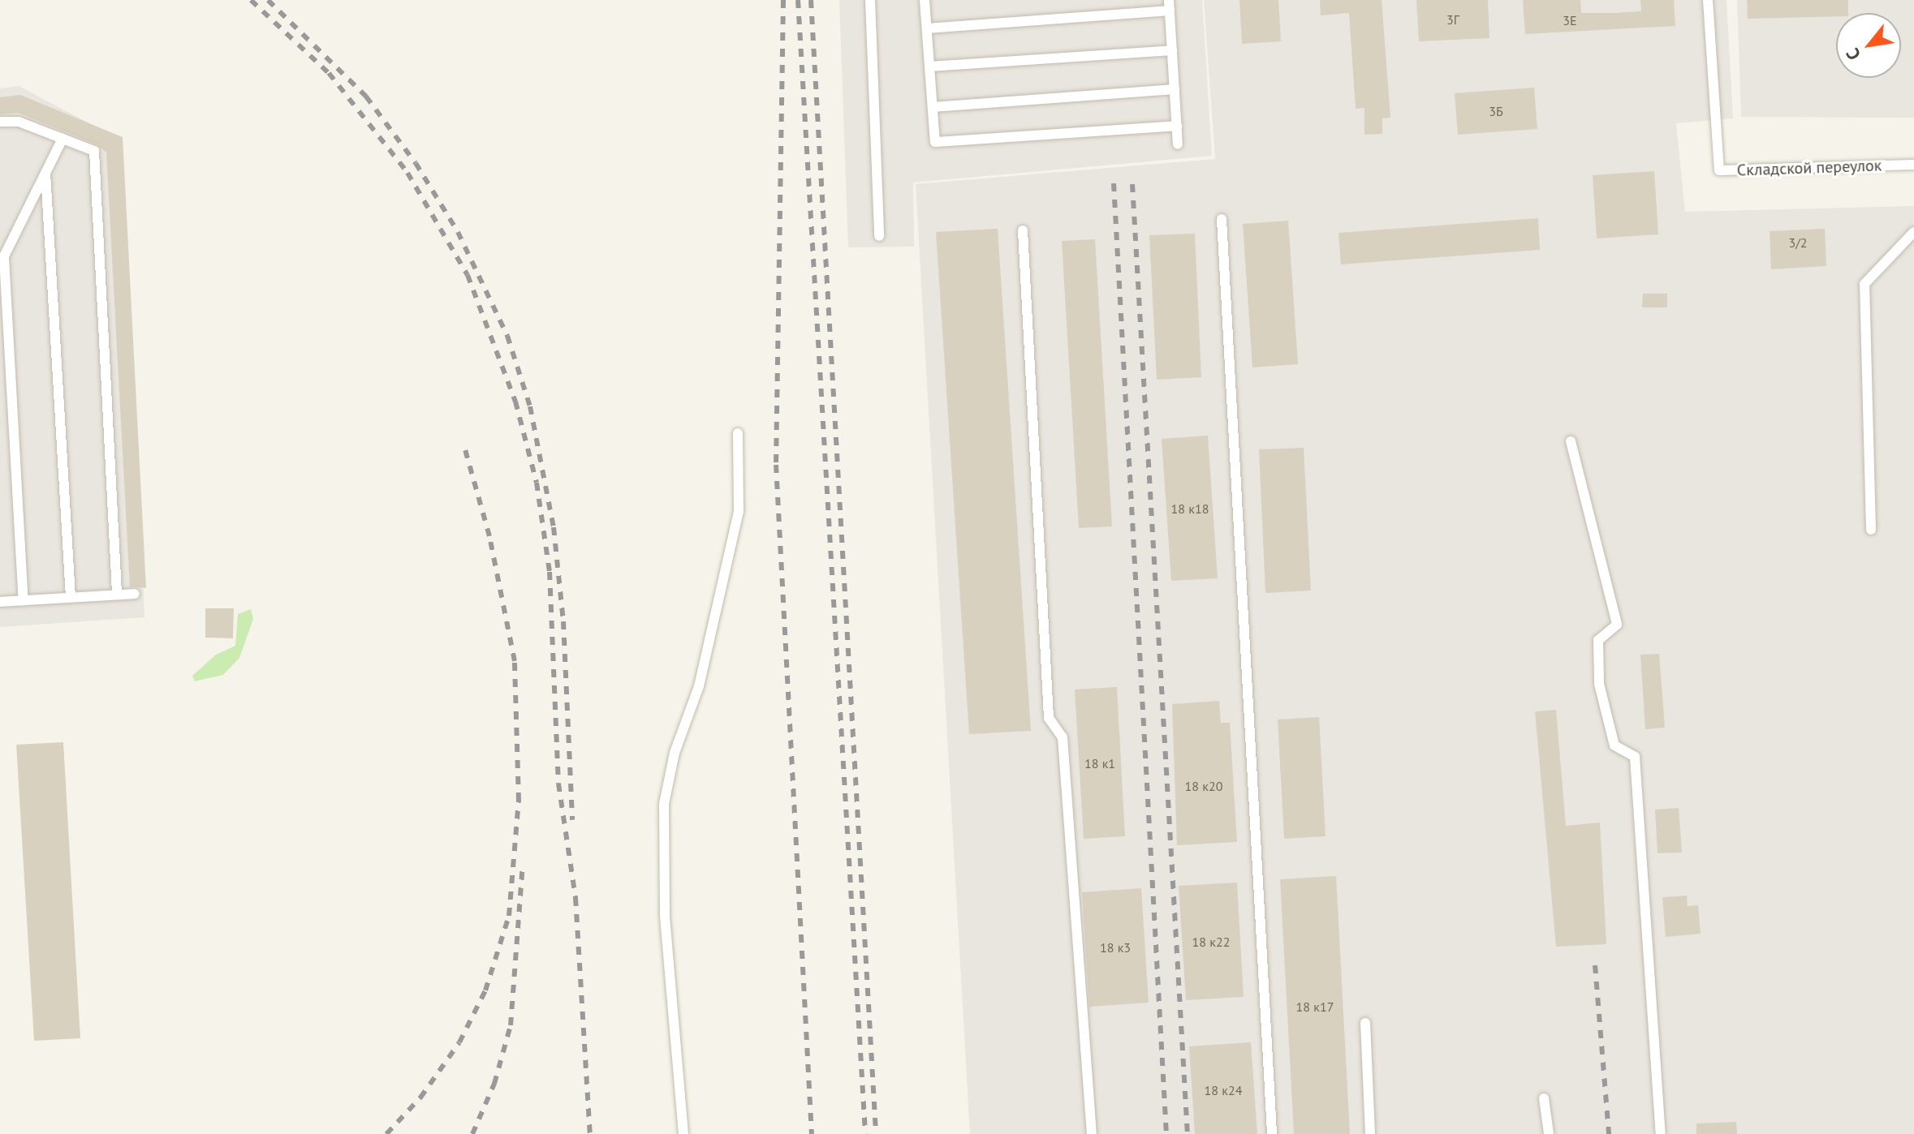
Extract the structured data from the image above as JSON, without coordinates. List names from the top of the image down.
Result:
{
  "streets": {
    "lane": ["Складской переулок"]
  },
  "house_numbers": [
    "3Г",
    "3Е",
    "3Б",
    "3/2",
    "18 к18",
    "18 к1",
    "18 к20",
    "18 к22",
    "18 к3",
    "18 к17",
    "18 к24"
  ],
  "north": "bottom left"
}
